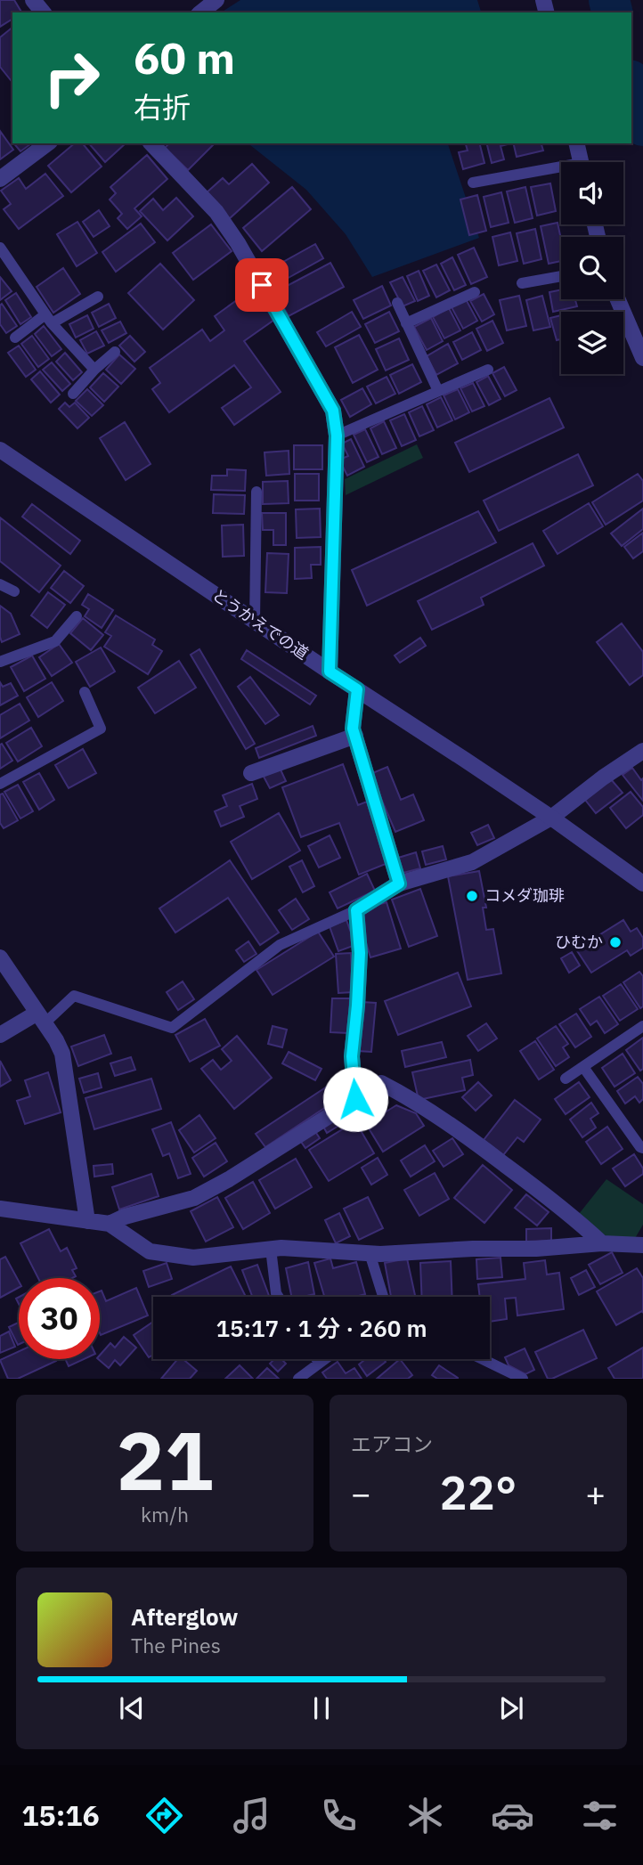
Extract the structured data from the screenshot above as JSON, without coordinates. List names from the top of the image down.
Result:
{
  "streets": {
    "street": ["とうかえでの道"]
  },
  "places": ["コメダ珈琲", "ひむか"],
  "page": {
    "turn": ["60 m", "右折"],
    "limit": "30",
    "trip": "15:17 · 1 分 · 260 m",
    "tile": [
      ["21", "km/h"],
      "エアコン"
    ],
    "heat": ["−", "22°", "+"],
    "song": ["Afterglow", "The Pines"],
    "tabs": "15:16"
  }
}
